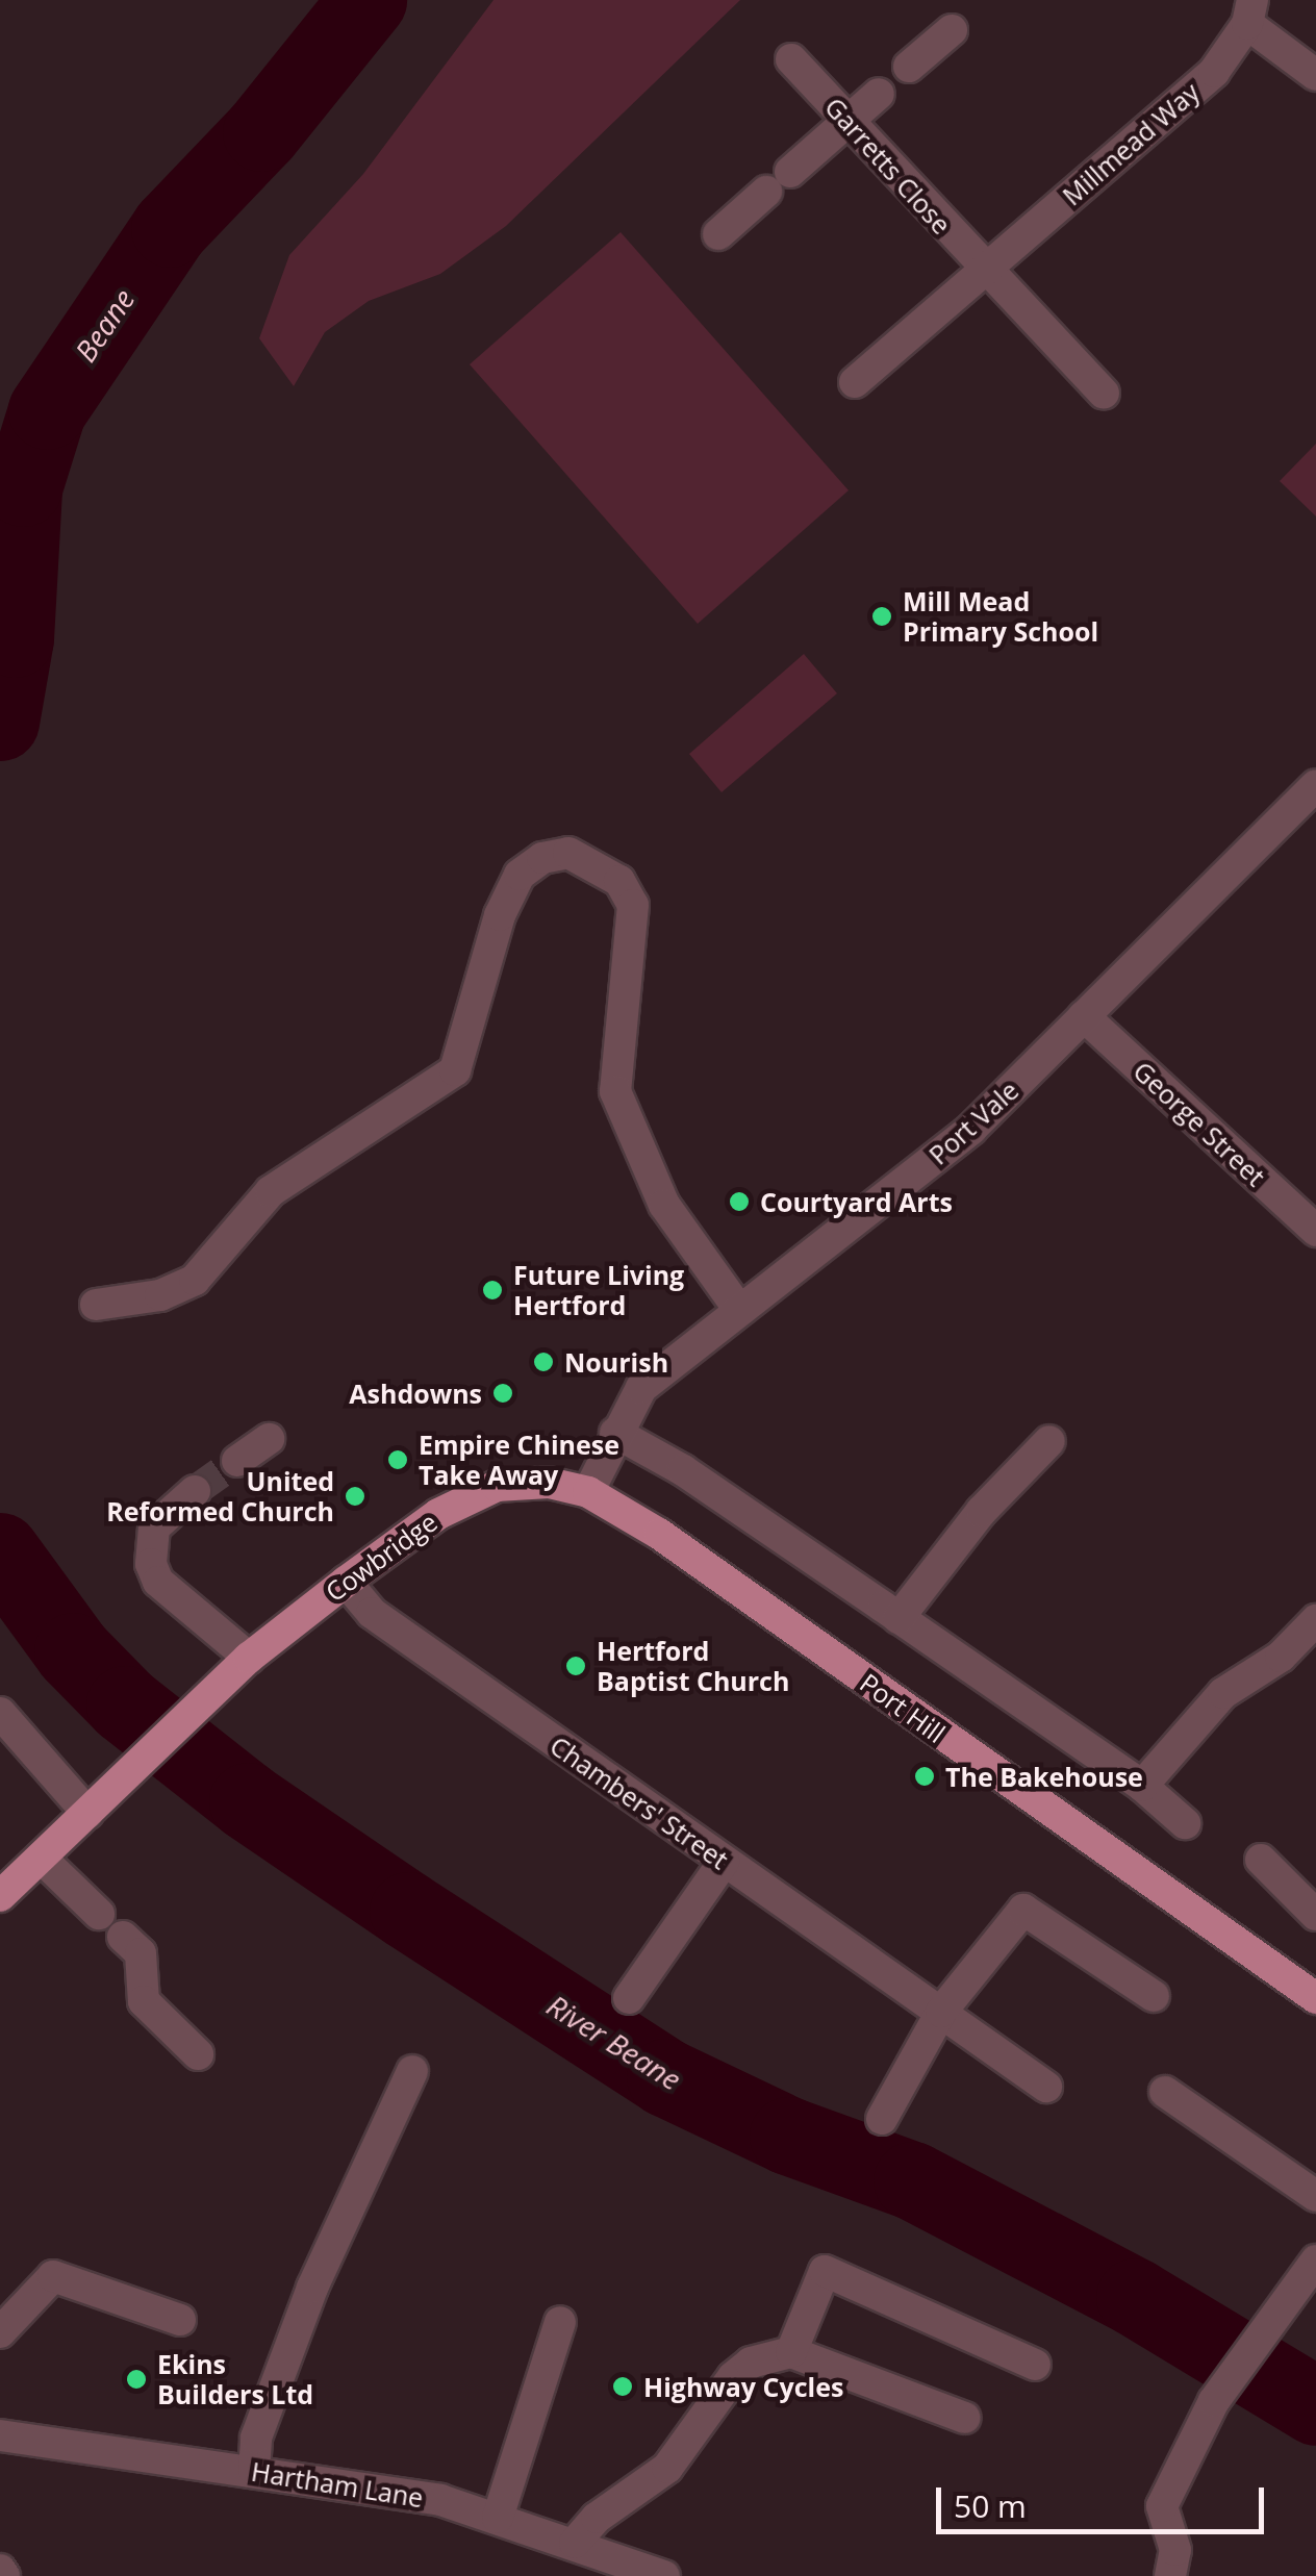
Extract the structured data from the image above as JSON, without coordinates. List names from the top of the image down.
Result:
{
  "streets": {
    "main road": ["Cowbridge", "Port Hill"],
    "street": [
      "Millmead Way",
      "Garretts Close",
      "Port Vale",
      "George Street",
      "Chambers' Street",
      "Hartham Lane"
    ]
  },
  "crossings": [
    ["Millmead Way", "Garretts Close"],
    ["Port Vale", "George Street"],
    ["Port Vale", "Cowbridge"],
    ["Port Vale", "Port Hill"],
    ["Cowbridge", "Port Hill"],
    ["Cowbridge", "Chambers' Street"]
  ],
  "water": ["Beane", "River Beane"],
  "places": [
    "Mill Mead Primary School",
    "Courtyard Arts",
    "Future Living Hertford",
    "Nourish",
    "Ashdowns",
    "Empire Chinese Take Away",
    "United Reformed Church",
    "Hertford Baptist Church",
    "The Bakehouse",
    "Ekins Builders Ltd",
    "Highway Cycles"
  ],
  "scale_bar": "50 m"
}
